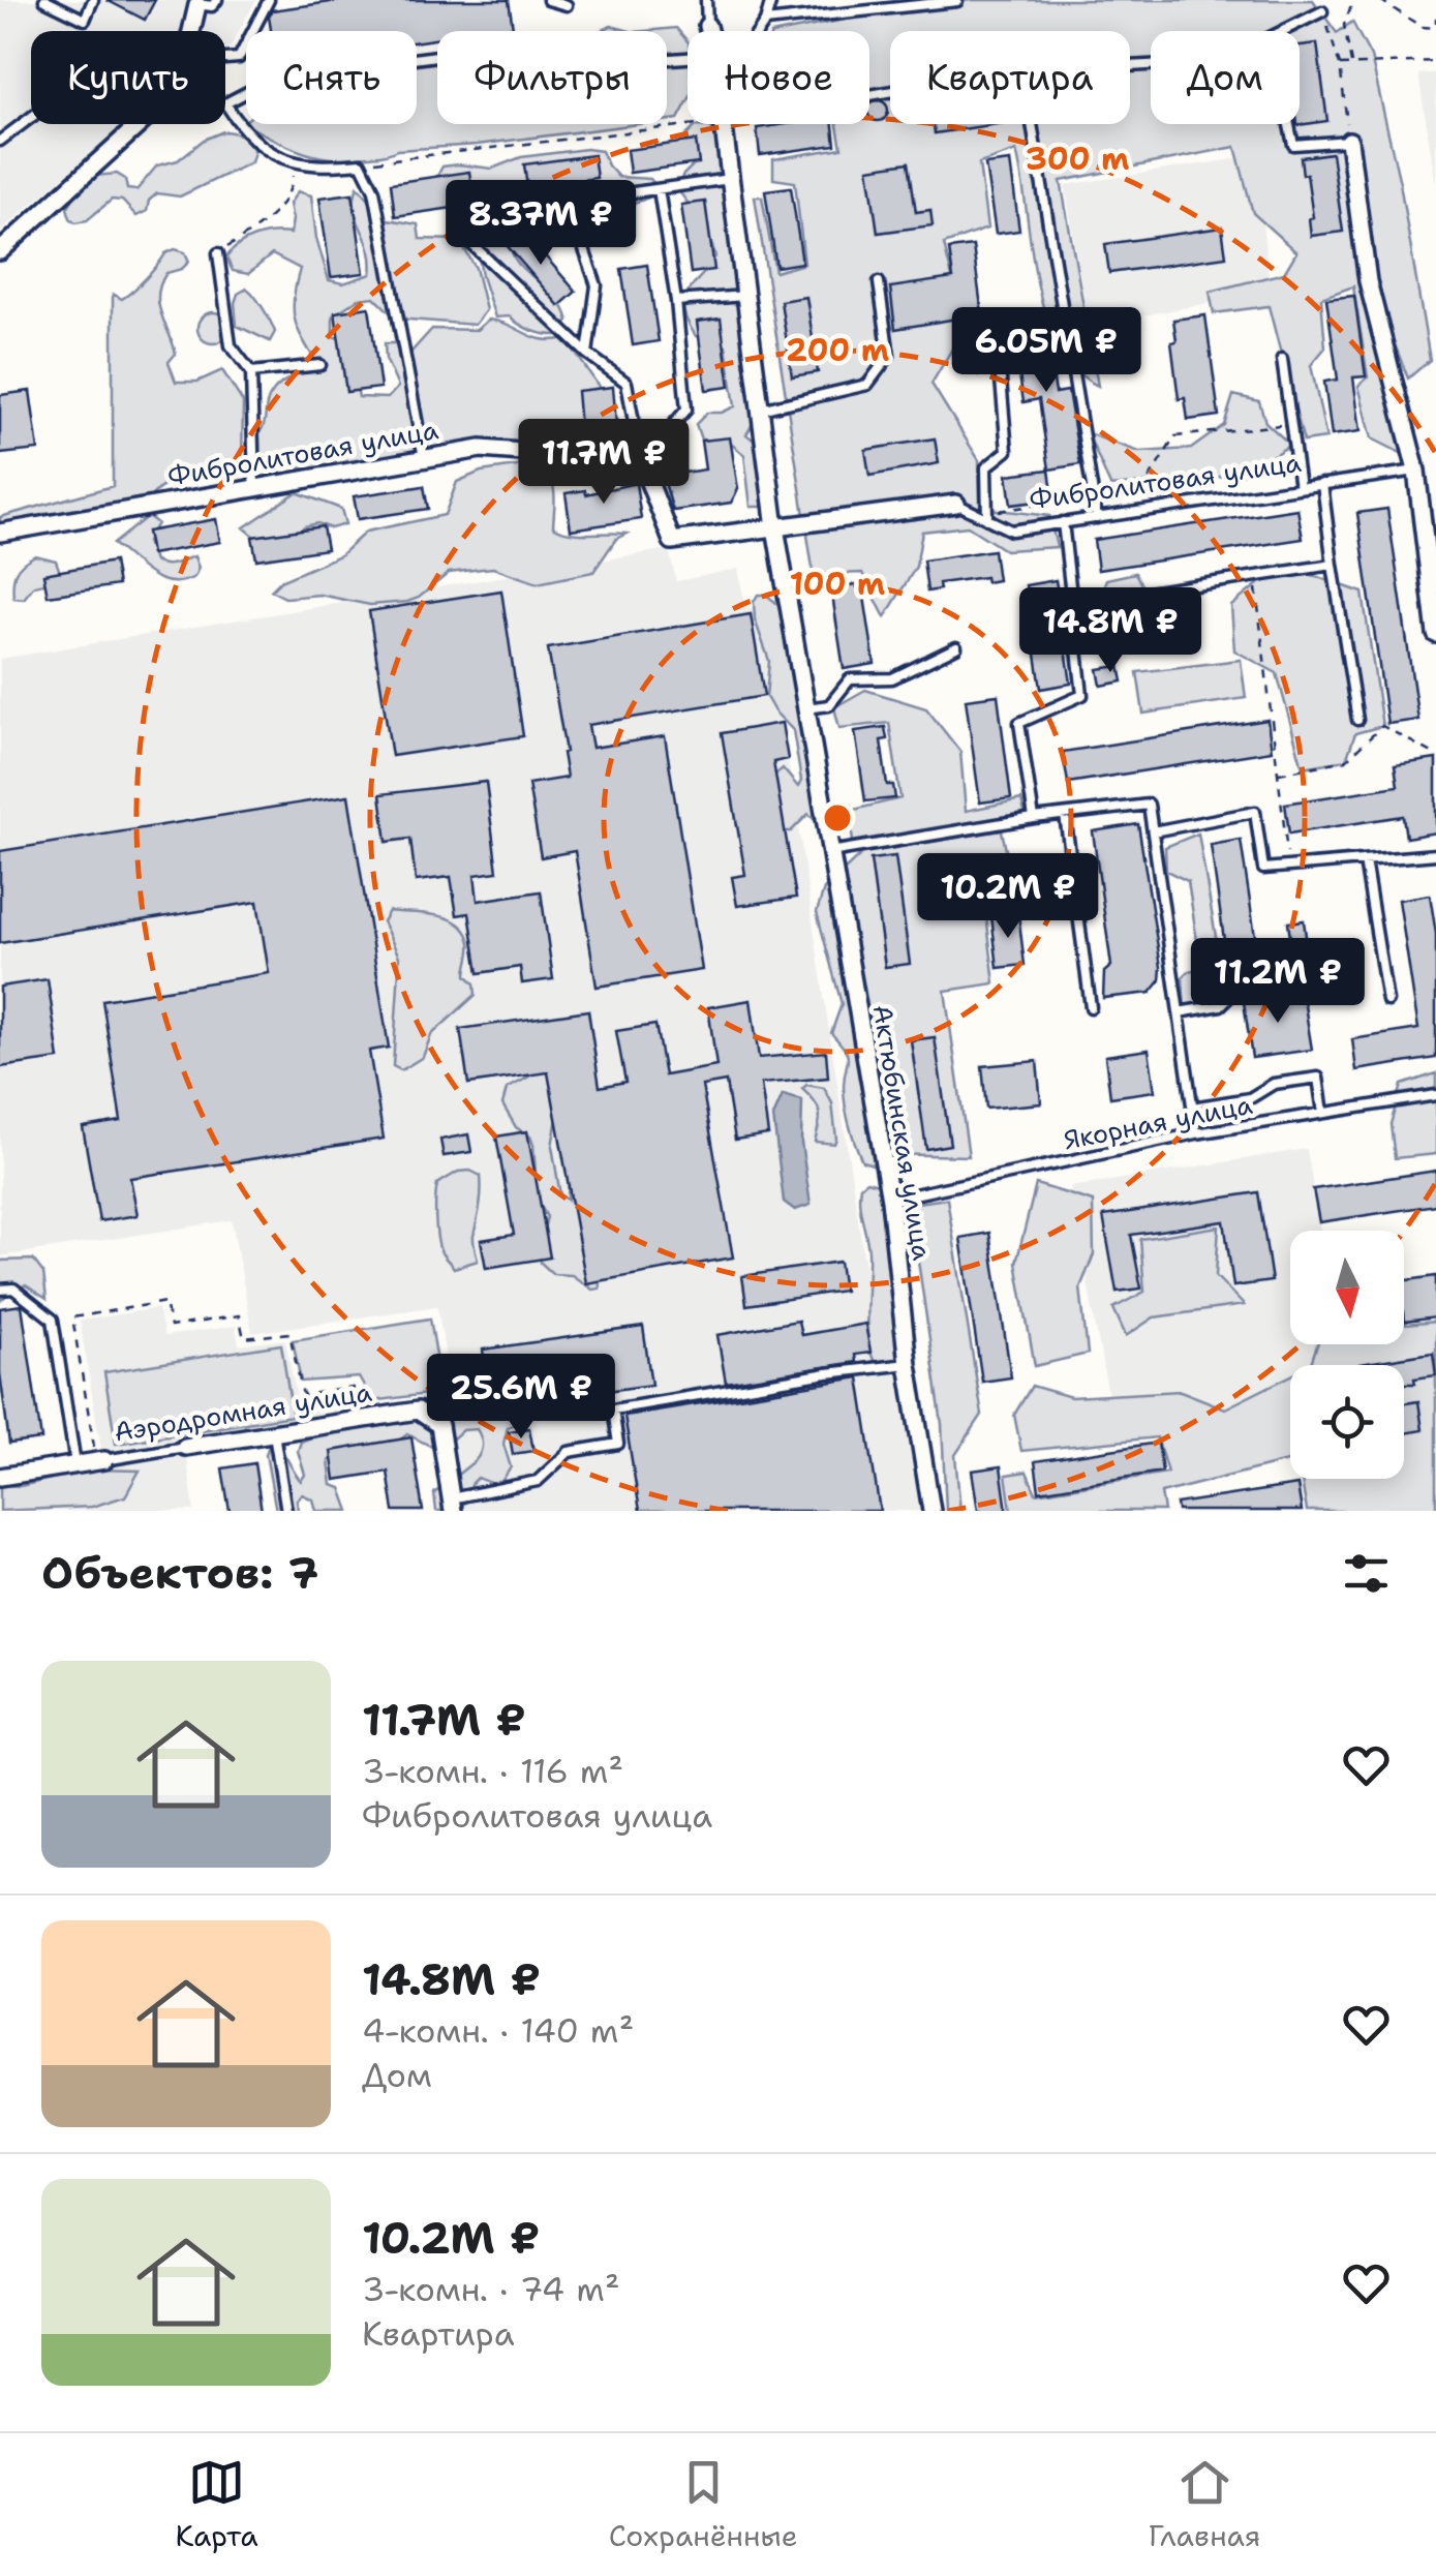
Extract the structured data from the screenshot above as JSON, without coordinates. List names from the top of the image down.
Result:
{
  "streets": {
    "street": ["Фибролитовая улица", "Актюбинская улица", "Аэродромная улица"],
    "lane": ["Якорная улица"]
  },
  "crossings": [
    ["Фибролитовая улица", "Актюбинская улица"],
    ["Якорная улица", "Актюбинская улица"]
  ],
  "north": "bottom",
  "page": {
    "chip": [
      "Купить",
      "Снять",
      "Фильтры",
      "Новое",
      "Квартира",
      "Дом"
    ],
    "price": [
      "8.37M ₽",
      "6.05M ₽",
      "11.7M ₽",
      "14.8M ₽",
      "10.2M ₽",
      "11.2M ₽",
      "25.6M ₽"
    ],
    "heading": "Объектов: 7",
    "list": [
      {
        "name": "11.7M ₽",
        "note": "3-комн. · 116 m² · Фибролитовая улица"
      },
      {
        "name": "14.8M ₽",
        "note": "4-комн. · 140 m² · Дом"
      },
      {
        "name": "10.2M ₽",
        "note": "3-комн. · 74 m² · Квартира"
      }
    ],
    "tabs": ["Карта", "Сохранённые", "Главная"]
  },
  "rings": ["300 m", "200 m", "100 m"]
}
